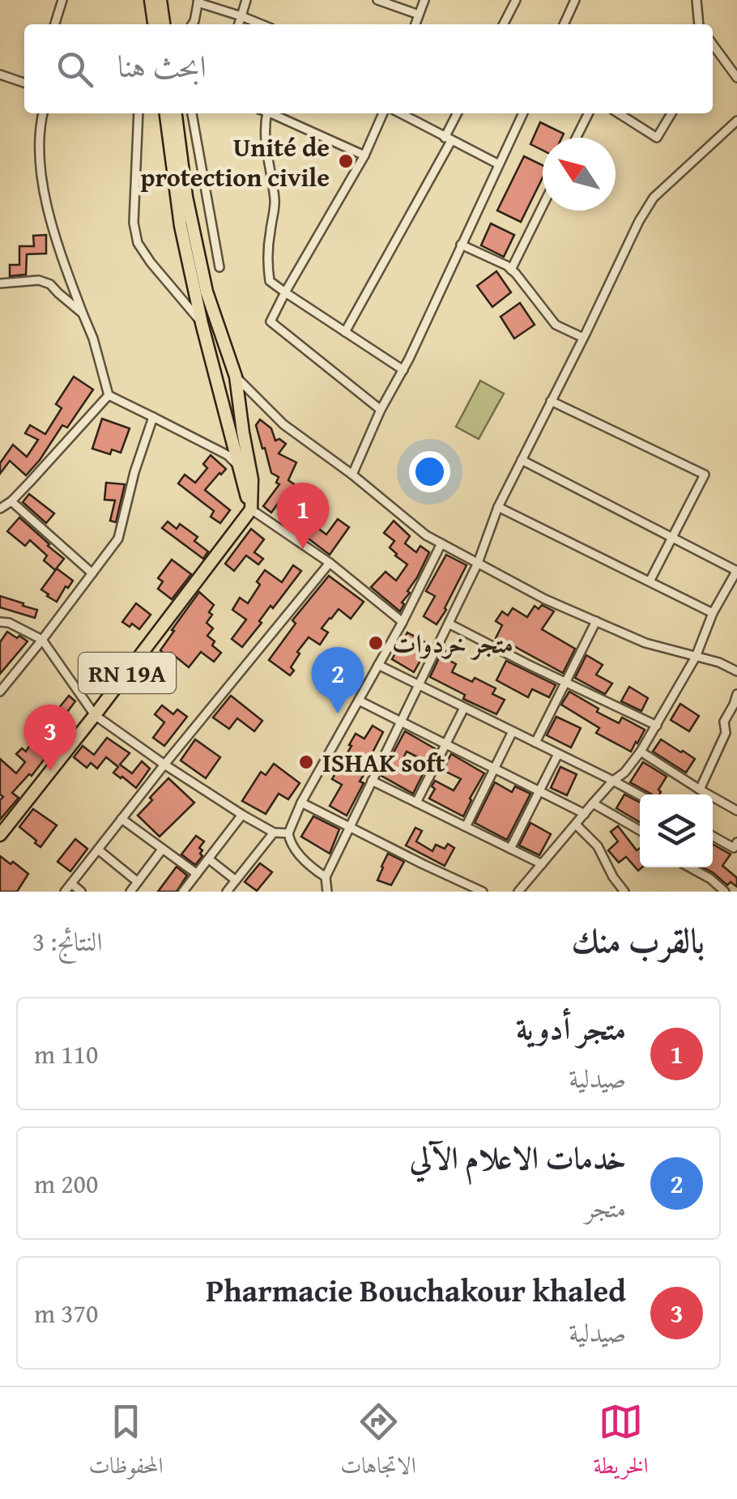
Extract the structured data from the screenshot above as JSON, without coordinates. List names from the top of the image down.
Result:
{
  "streets": {
    "main road": ["RN 19A"]
  },
  "places": ["Unité de protection civile", "متجر خردوات", "ISHAK soft"],
  "north": "top left",
  "page": {
    "search": "ابحث هنا",
    "pins": ["1", "2", "3"],
    "heading": ["بالقرب منك", "النتائج: 3"],
    "list": [
      {
        "mark": "1",
        "name": "متجر أدوية",
        "note": "صيدلية",
        "value": "110 m"
      },
      {
        "mark": "2",
        "name": "خدمات الاعلام الآلي",
        "note": "متجر",
        "value": "200 m"
      },
      {
        "mark": "3",
        "name": "Pharmacie Bouchakour khaled",
        "note": "صيدلية",
        "value": "370 m"
      }
    ],
    "nav": ["الخريطة", "الاتجاهات", "المحفوظات"]
  }
}
